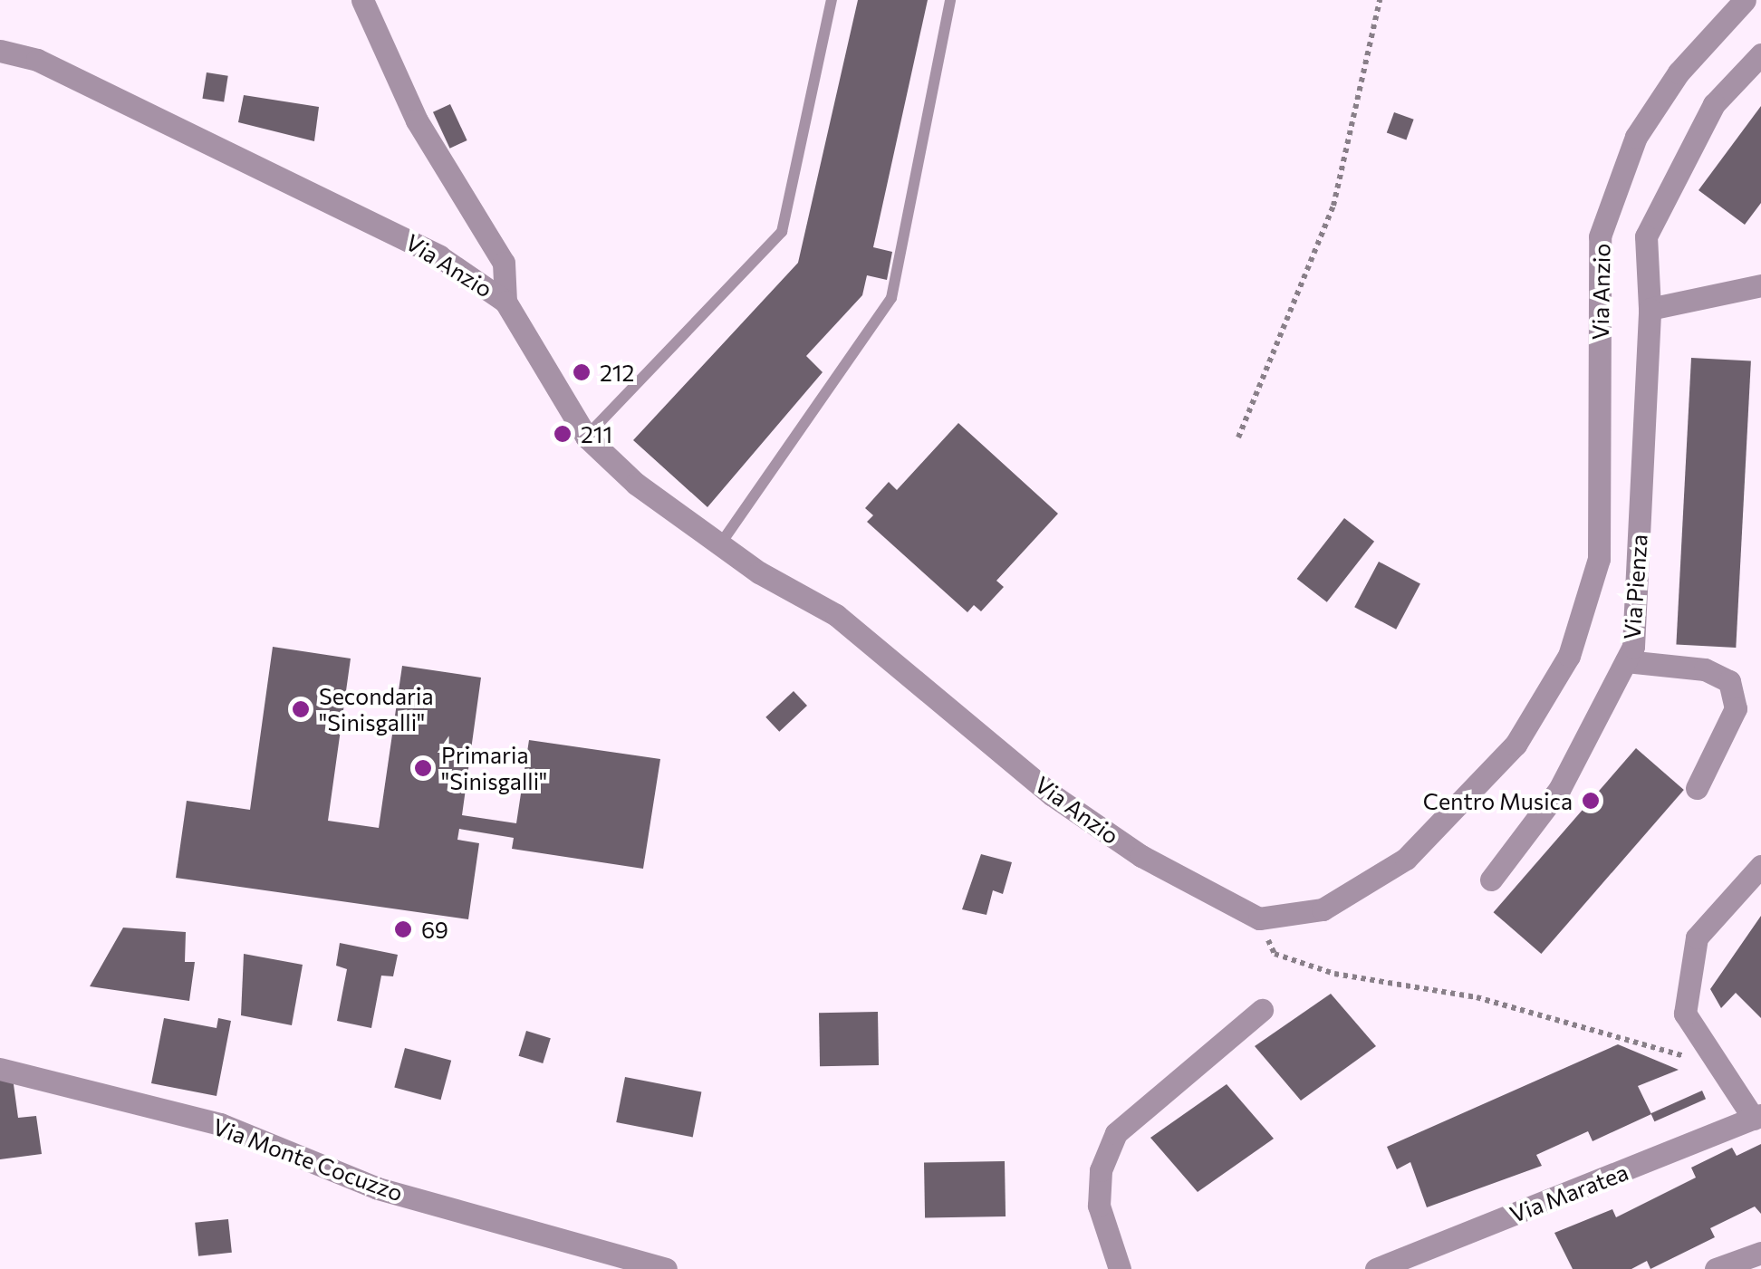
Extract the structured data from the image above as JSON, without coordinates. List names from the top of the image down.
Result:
{
  "streets": {
    "street": [
      "Via Anzio",
      "Via Pienza",
      "Via Monte Cocuzzo",
      "Via Maratea"
    ]
  },
  "places": [
    "212",
    "211",
    "Secondaria \"Sinisgalli\"",
    "Primaria \"Sinisgalli\"",
    "Centro Musica",
    "69"
  ]
}
